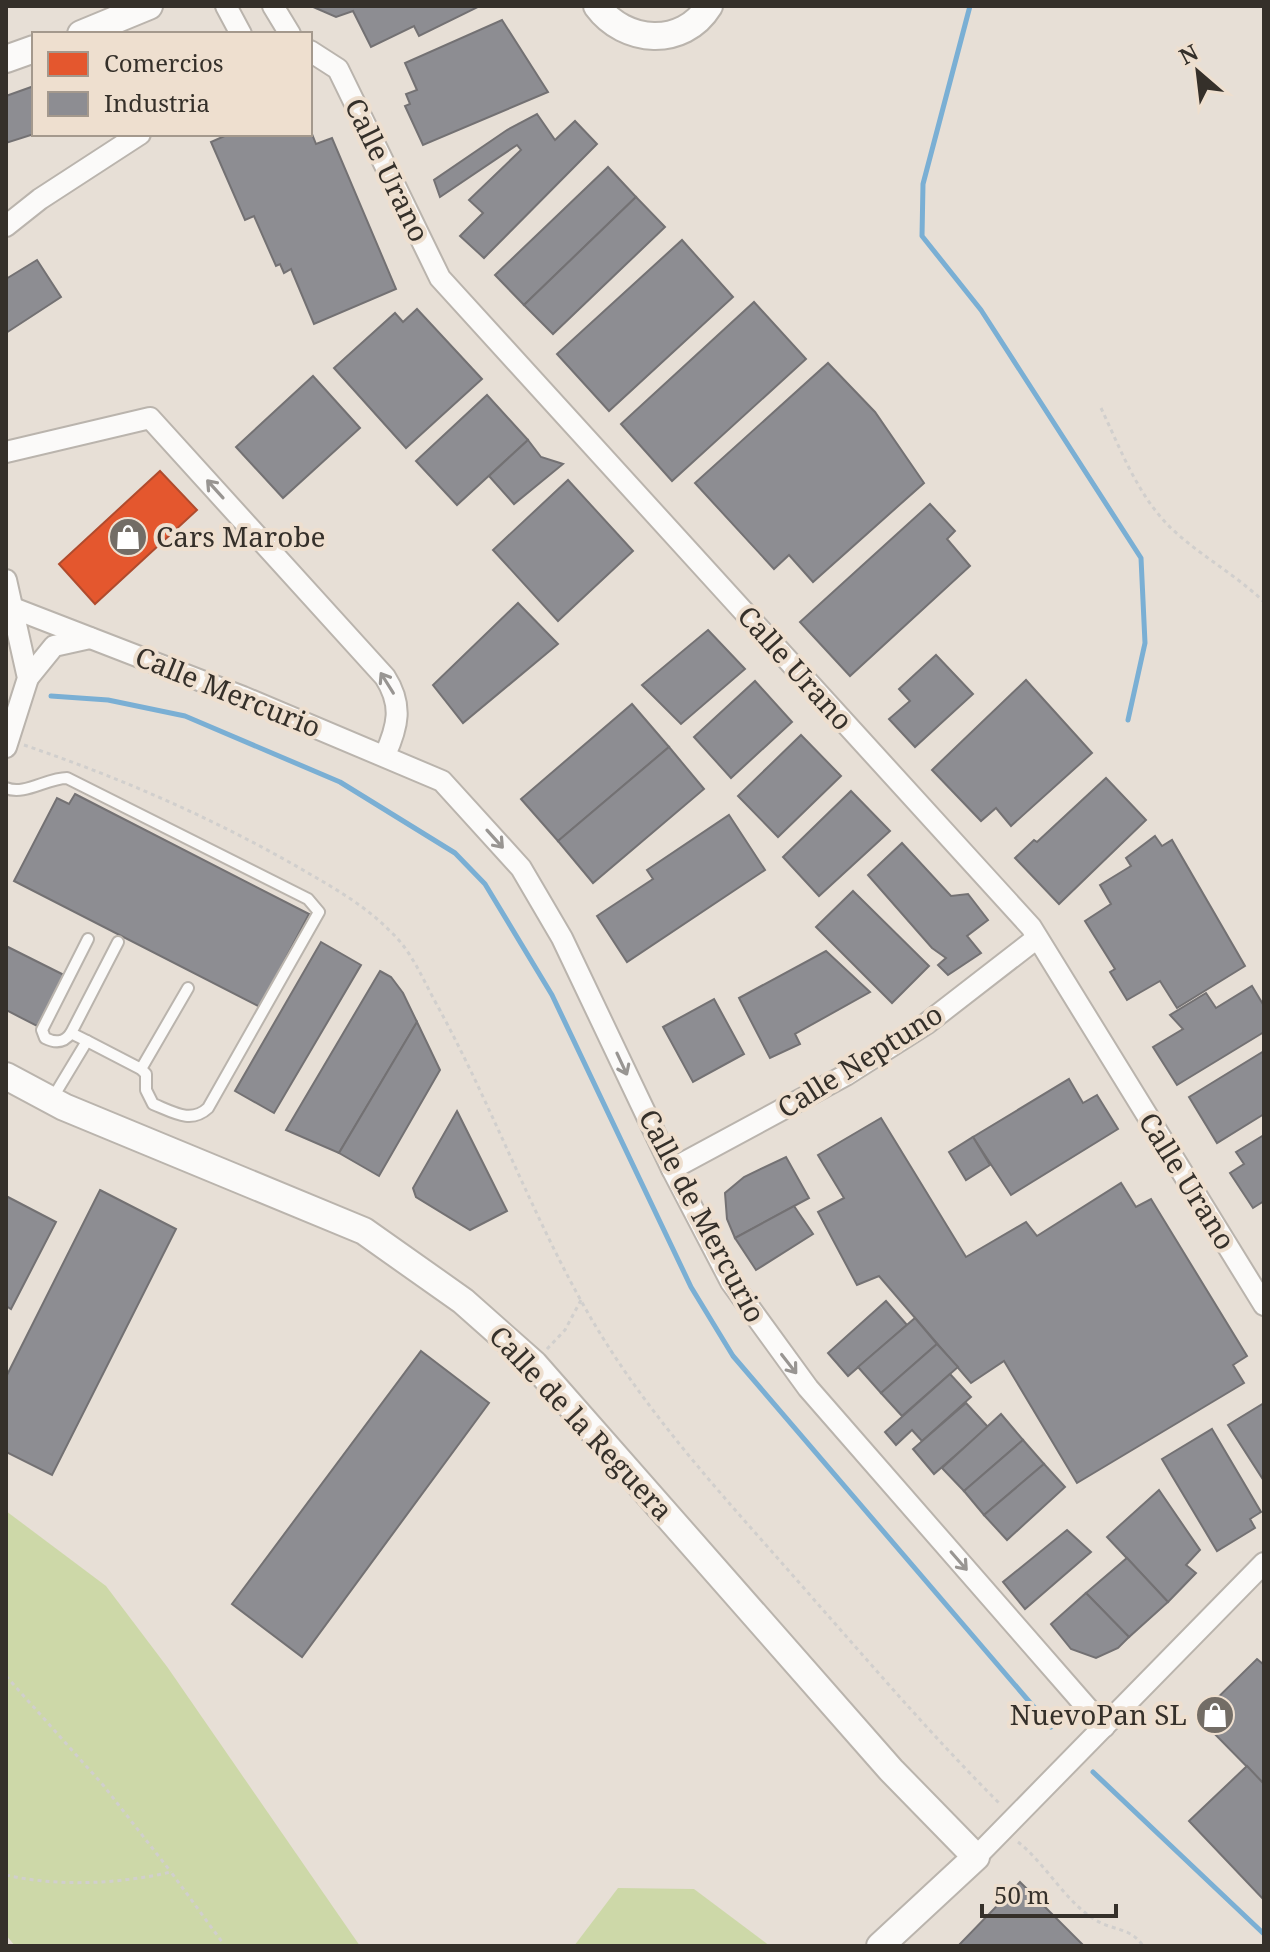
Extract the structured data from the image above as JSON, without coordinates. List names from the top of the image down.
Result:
{
  "streets": {
    "street": [
      "Calle Urano",
      "Calle Mercurio",
      "Calle Neptuno",
      "Calle de Mercurio",
      "Calle de la Reguera"
    ]
  },
  "crossings": [
    ["Calle Urano", "Calle Neptuno"],
    ["Calle Mercurio", "Calle de Mercurio"],
    ["Calle Neptuno", "Calle de Mercurio"]
  ],
  "one_way": ["Calle de Mercurio"],
  "places": {
    "shop": ["Cars Marobe", "NuevoPan SL"]
  },
  "legend": ["Comercios", "Industria"],
  "scale_bar": "50 m",
  "north": "top left"
}
